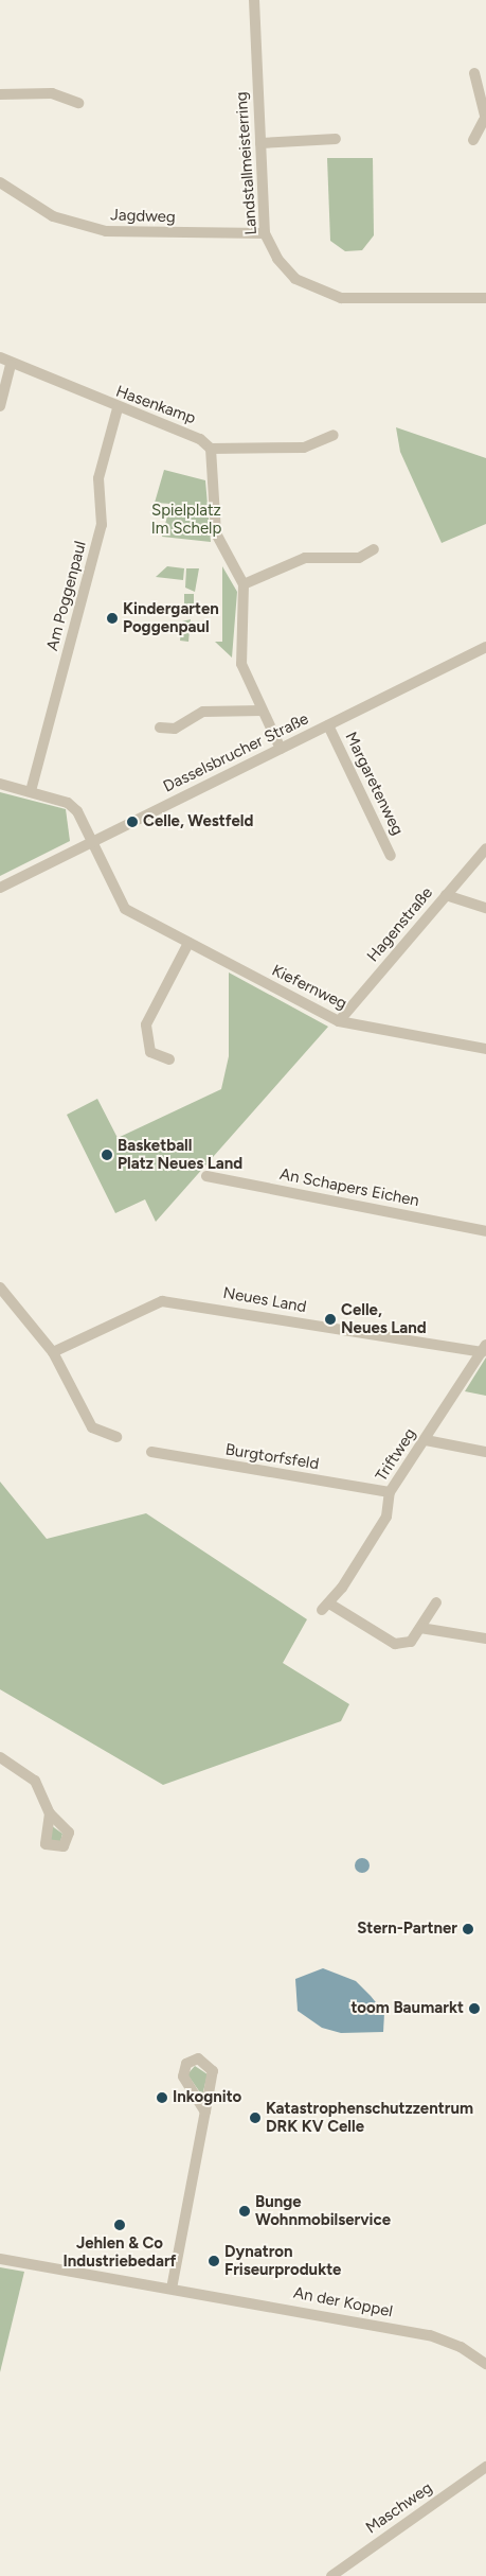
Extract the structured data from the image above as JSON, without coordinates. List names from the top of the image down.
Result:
{
  "streets": {
    "street": [
      "Landstallmeisterring",
      "Jagdweg",
      "Hasenkamp",
      "Am Poggenpaul",
      "Dasselsbrucher Straße",
      "Margaretenweg",
      "Hagenstraße",
      "Kiefernweg",
      "An Schapers Eichen",
      "Neues Land",
      "Triftweg",
      "Burgtorfsfeld",
      "An der Koppel",
      "Maschweg"
    ]
  },
  "crossings": [
    ["Landstallmeisterring", "Jagdweg"],
    ["Hasenkamp", "Am Poggenpaul"],
    ["Am Poggenpaul", "Kiefernweg"],
    ["Dasselsbrucher Straße", "Margaretenweg"],
    ["Dasselsbrucher Straße", "Kiefernweg"],
    ["Hagenstraße", "Kiefernweg"],
    ["Neues Land", "Triftweg"],
    ["Triftweg", "Burgtorfsfeld"]
  ],
  "parks": ["Spielplatz Im Schelp"],
  "places": [
    "Kindergarten Poggenpaul",
    "Celle, Westfeld",
    "Basketball Platz Neues Land",
    "Celle, Neues Land",
    "Stern-Partner",
    "toom Baumarkt",
    "Inkognito",
    "Katastrophenschutzzentrum DRK KV Celle",
    "Bunge Wohnmobilservice",
    "Jehlen & Co Industriebedarf",
    "Dynatron Friseurprodukte"
  ]
}
